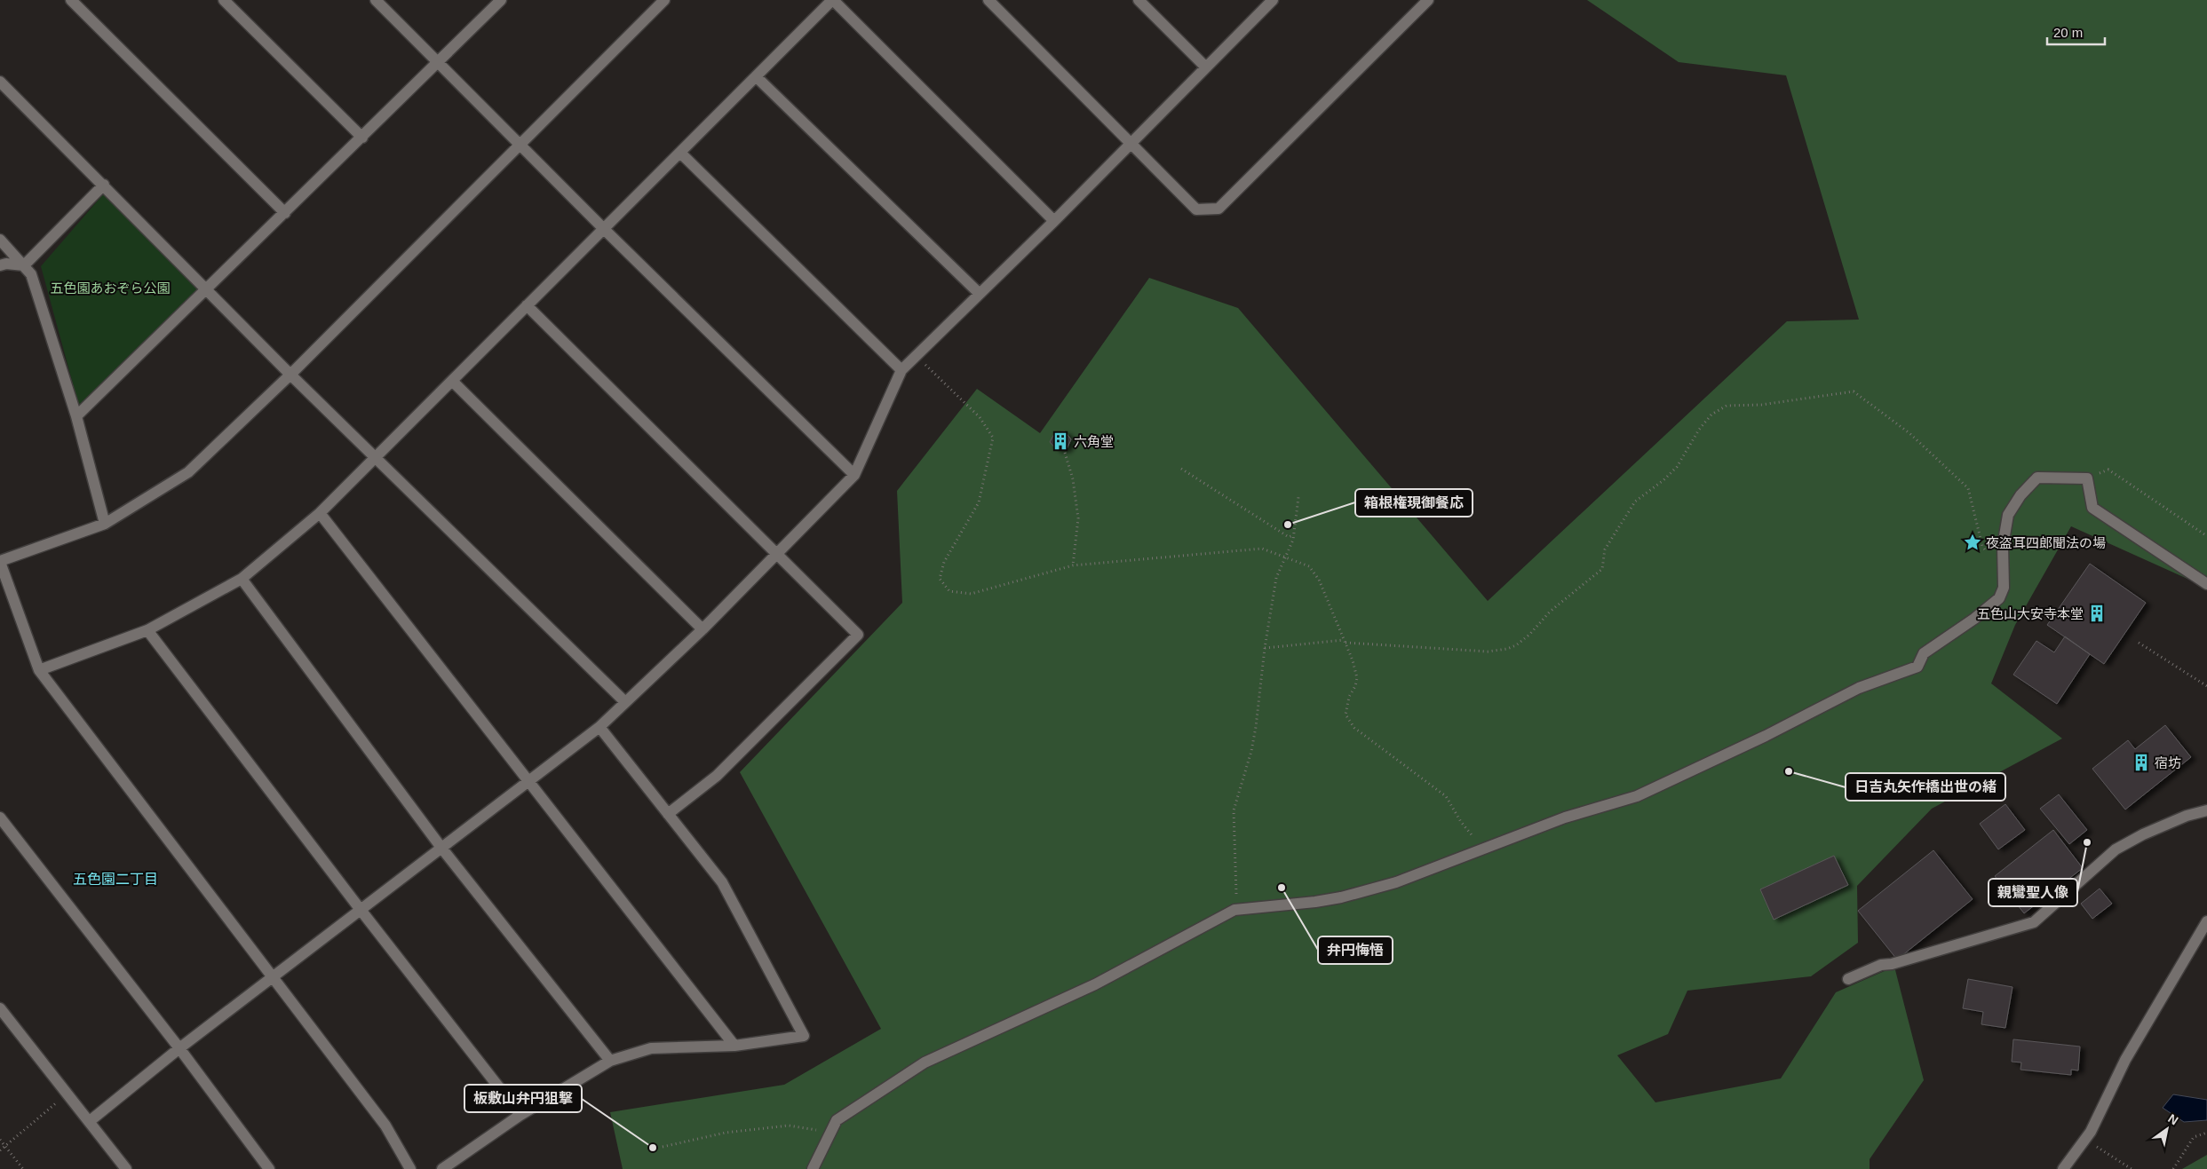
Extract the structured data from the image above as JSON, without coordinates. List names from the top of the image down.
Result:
{
  "districts": ["五色園二丁目"],
  "parks": ["五色園あおぞら公園"],
  "places": {
    "building": ["六角堂", "五色山大安寺本堂", "宿坊"],
    "other": [
      "箱根権現御餐応",
      "日吉丸矢作橋出世の緒",
      "親鸞聖人像",
      "弁円悔悟",
      "板敷山弁円狙撃"
    ],
    "place": ["夜盗耳四郎聞法の場"]
  },
  "scale_bar": "20 m",
  "north": "top right"
}
